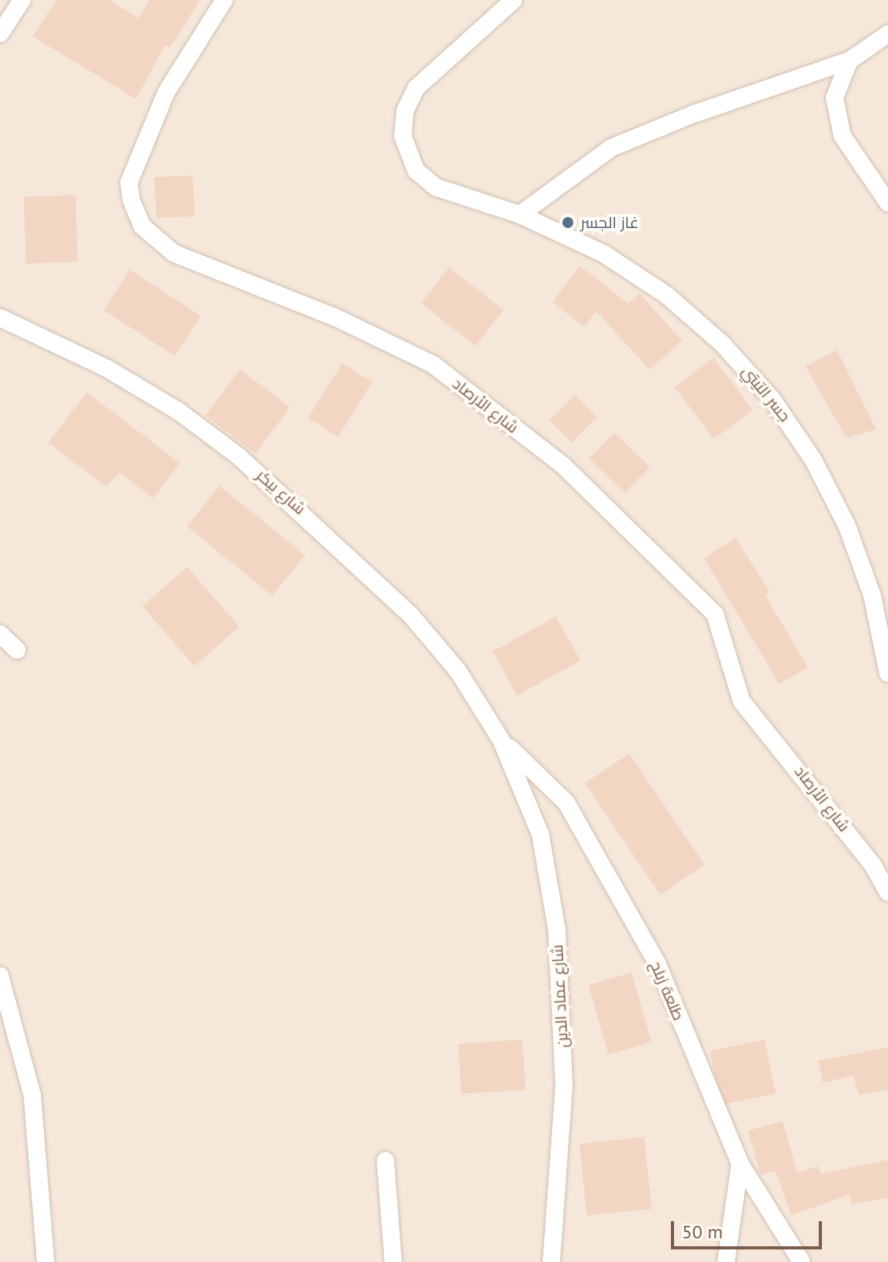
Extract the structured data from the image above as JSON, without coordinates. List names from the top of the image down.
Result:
{
  "streets": {
    "street": [
      "جسر التيتي",
      "شارع الأرصاد",
      "شارع بيكر",
      "طلعة زبلح",
      "شارع عماد الدين"
    ]
  },
  "crossings": [
    ["شارع بيكر", "طلعة زبلح"],
    ["شارع بيكر", "شارع عماد الدين"],
    ["طلعة زبلح", "شارع عماد الدين"]
  ],
  "places": ["غاز الجسر"],
  "scale_bar": "50 m"
}
